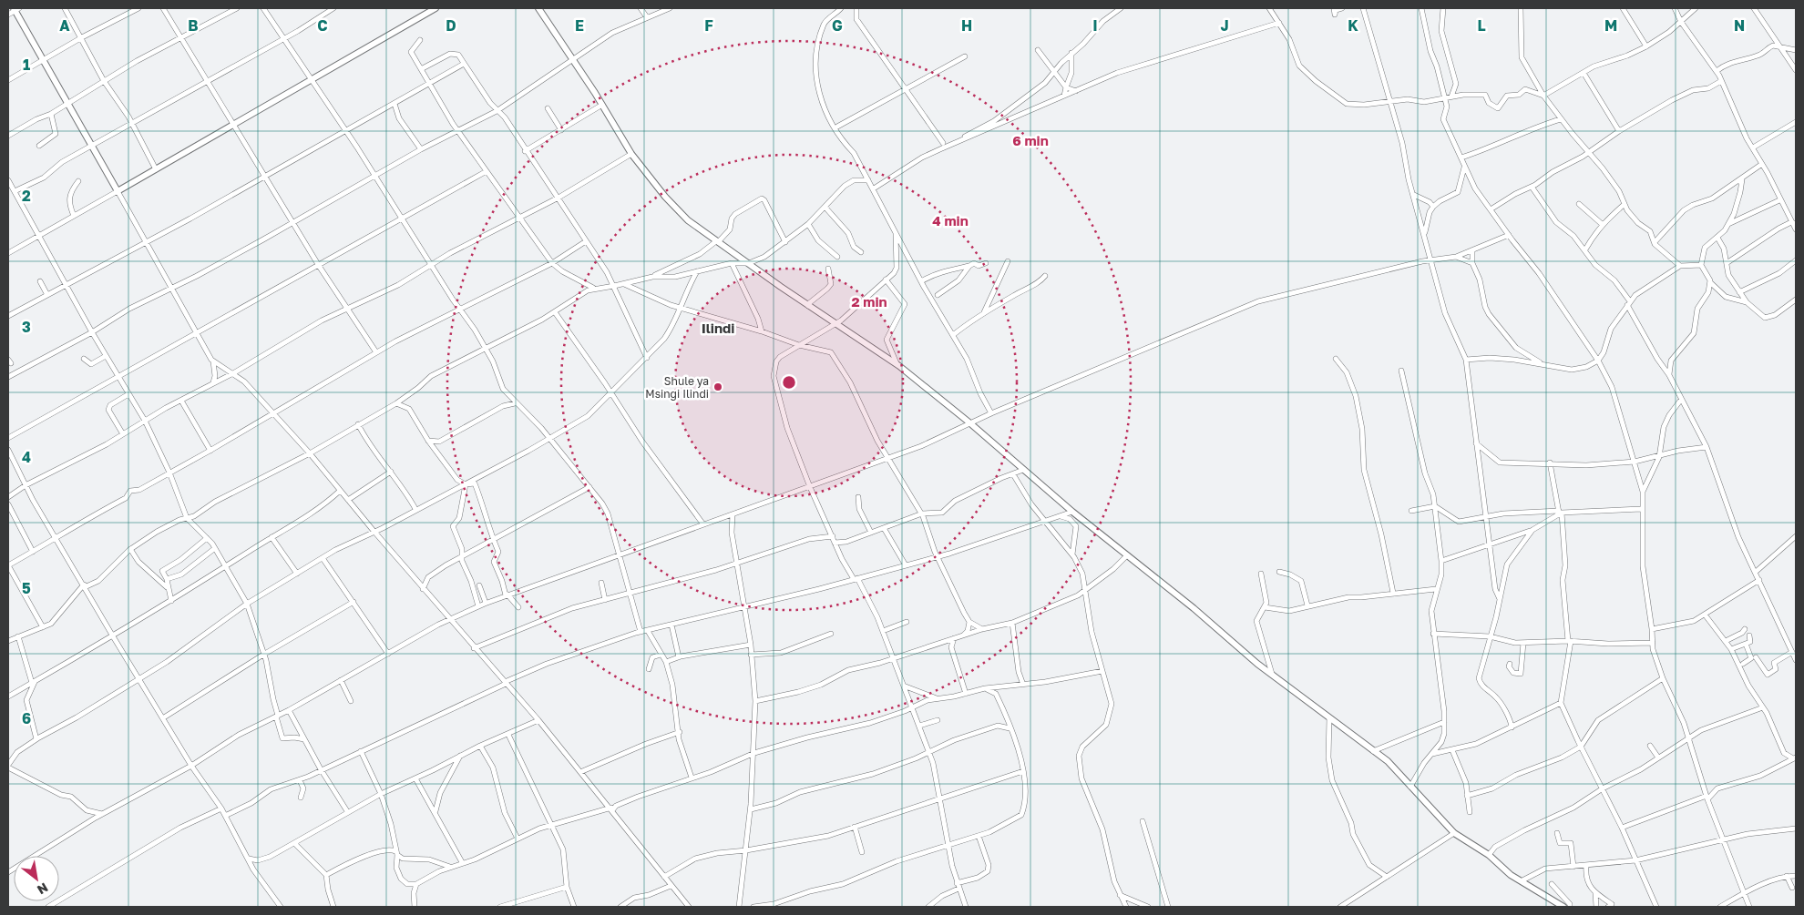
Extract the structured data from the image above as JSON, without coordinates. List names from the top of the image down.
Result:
{
  "districts": ["Ilindi"],
  "places": ["Shule ya Msingi Ilindi"],
  "north": "bottom right",
  "grid": {
    "columns": [
      "A",
      "B",
      "C",
      "D",
      "E",
      "F",
      "G",
      "H",
      "I",
      "J",
      "K",
      "L",
      "M",
      "N"
    ],
    "rows": [
      "1",
      "2",
      "3",
      "4",
      "5",
      "6"
    ]
  },
  "rings": ["6 min", "4 min", "2 min"]
}
